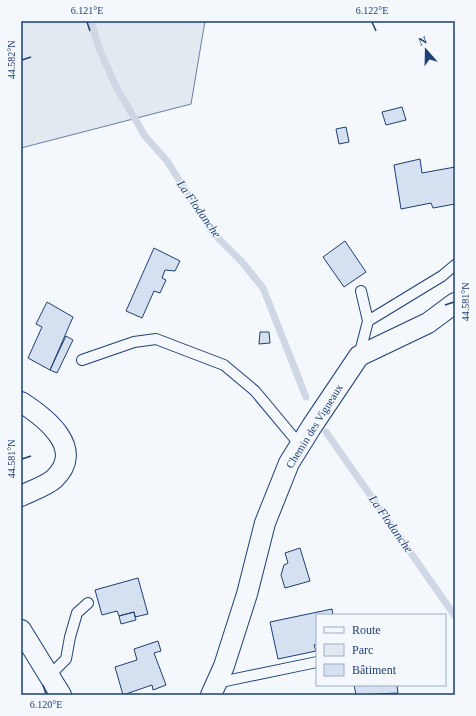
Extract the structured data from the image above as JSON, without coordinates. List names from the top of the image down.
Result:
{
  "streets": {
    "street": ["Chemin des Vigneaux"]
  },
  "water": ["La Flodanche"],
  "legend": ["Route", "Parc", "Bâtiment"],
  "north": "top",
  "coordinates": [
    "6.121°E",
    "6.122°E",
    "44.582°N",
    "44.581°N",
    "6.120°E"
  ]
}
